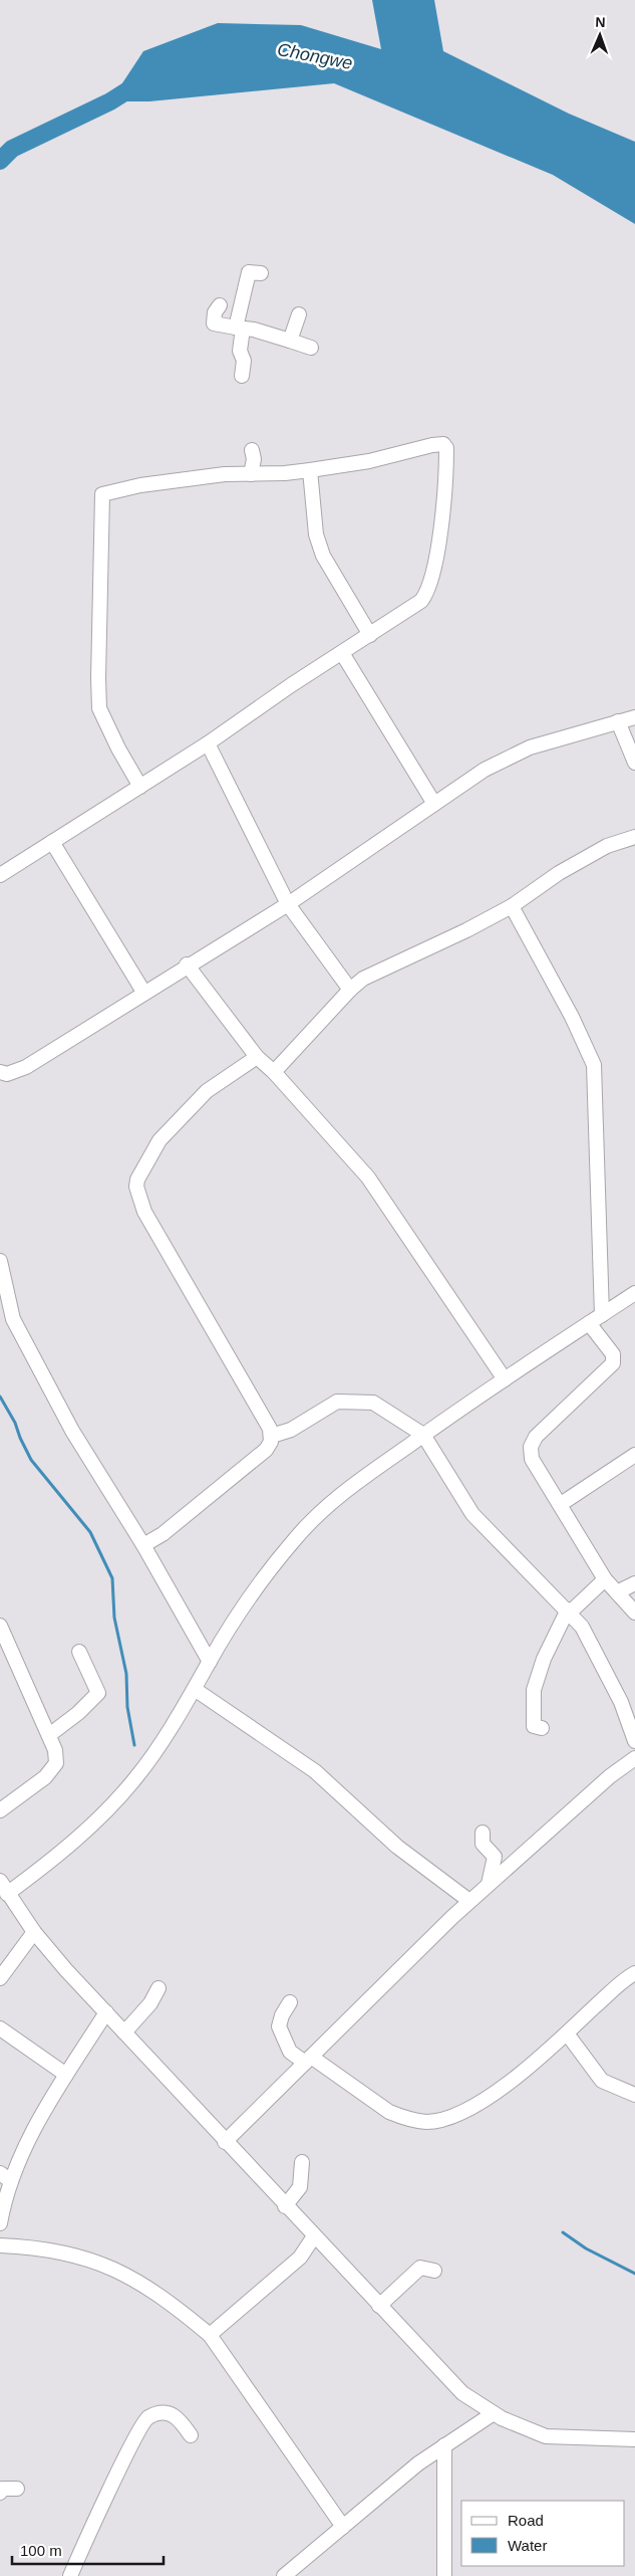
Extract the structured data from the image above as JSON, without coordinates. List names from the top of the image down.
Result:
{
  "water": ["Chongwe"],
  "legend": ["Road", "Water"],
  "scale_bar": "100 m",
  "north": "top"
}
